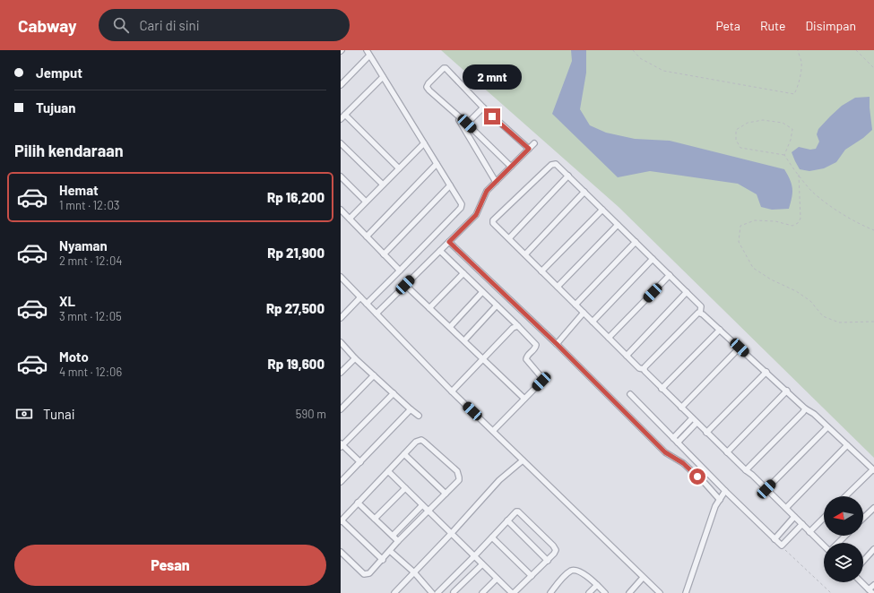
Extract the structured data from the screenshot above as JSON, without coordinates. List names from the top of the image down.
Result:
{
  "north": "left",
  "page": {
    "header": "Cabway",
    "search": "Cari di sini",
    "nav": ["Peta", "Rute", "Disimpan"],
    "banner": ["Jemput", "Tujuan"],
    "bubble": "2 mnt",
    "heading": "Pilih kendaraan",
    "list": [
      {
        "name": "Hemat",
        "note": "1 mnt · 12:03",
        "value": "Rp 16,200"
      },
      {
        "name": "Nyaman",
        "note": "2 mnt · 12:04",
        "value": "Rp 21,900"
      },
      {
        "name": "XL",
        "note": "3 mnt · 12:05",
        "value": "Rp 27,500"
      },
      {
        "name": "Moto",
        "note": "4 mnt · 12:06",
        "value": "Rp 19,600"
      }
    ],
    "pay": ["Tunai", "590 m"],
    "buttons": "Pesan"
  }
}
